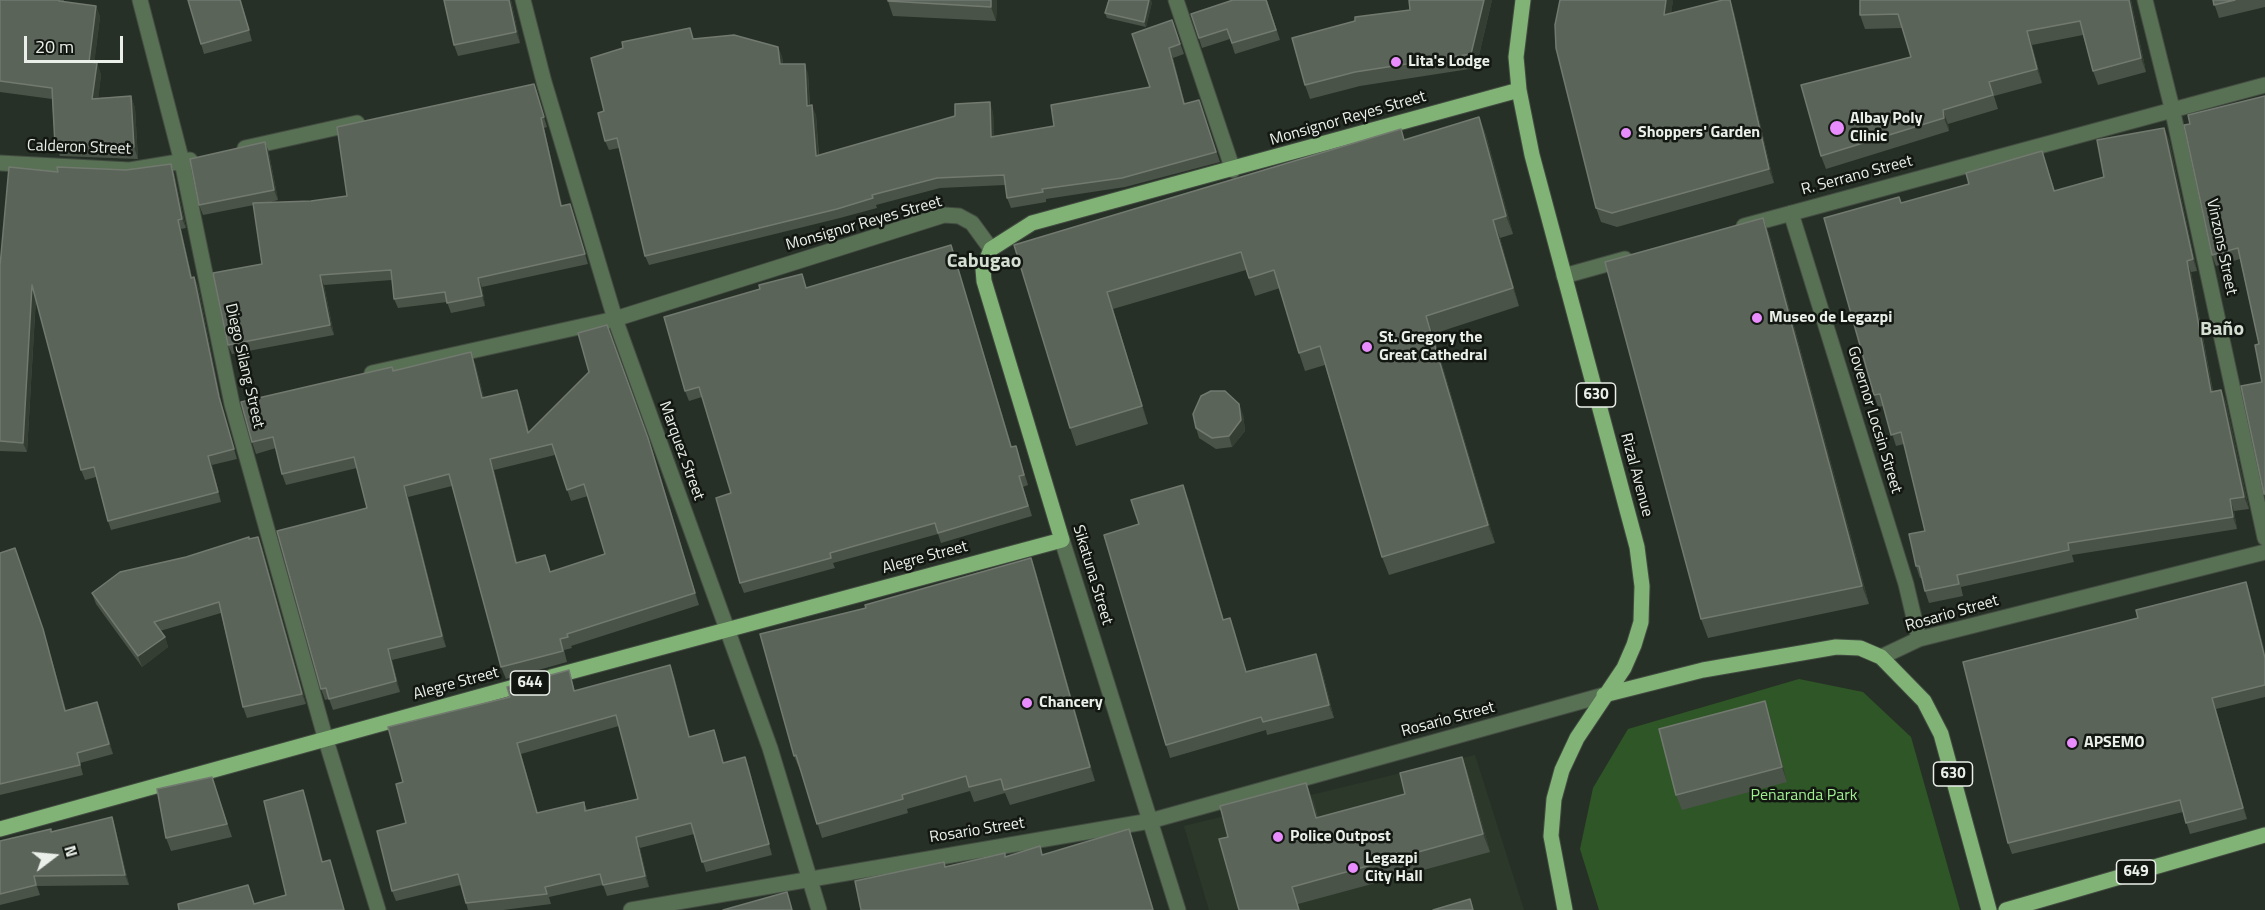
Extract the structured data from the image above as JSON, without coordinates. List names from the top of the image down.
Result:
{
  "streets": {
    "main road": [
      "Monsignor Reyes Street",
      "630",
      "Rizal Avenue",
      "Alegre Street",
      "Sikatuna Street",
      "Rosario Street",
      "644",
      "649"
    ],
    "street": [
      "Calderon Street",
      "R. Serrano Street",
      "Vinzons Street",
      "Diego Silang Street",
      "Governor Locsin Street",
      "Marquez Street"
    ]
  },
  "crossings": [
    ["Monsignor Reyes Street", "Marquez Street"],
    ["Monsignor Reyes Street", "Rizal Avenue"],
    ["Monsignor Reyes Street", "Sikatuna Street"],
    ["Calderon Street", "Diego Silang Street"],
    ["R. Serrano Street", "Vinzons Street"],
    ["R. Serrano Street", "Governor Locsin Street"],
    ["Diego Silang Street", "Alegre Street"],
    ["630", "Rosario Street"],
    ["Governor Locsin Street", "Rosario Street"],
    ["Marquez Street", "Alegre Street"],
    ["Marquez Street", "Rosario Street"],
    ["Rizal Avenue", "Rosario Street"],
    ["Alegre Street", "Sikatuna Street"],
    ["Sikatuna Street", "Rosario Street"]
  ],
  "districts": ["Cabugao", "Baño"],
  "parks": ["Peñaranda Park"],
  "places": [
    "Lita's Lodge",
    "Albay Poly Clinic",
    "Shoppers' Garden",
    "Museo de Legazpi",
    "St. Gregory the Great Cathedral",
    "Chancery",
    "APSEMO",
    "Police Outpost",
    "Legazpi City Hall"
  ],
  "scale_bar": "20 m",
  "north": "right"
}
